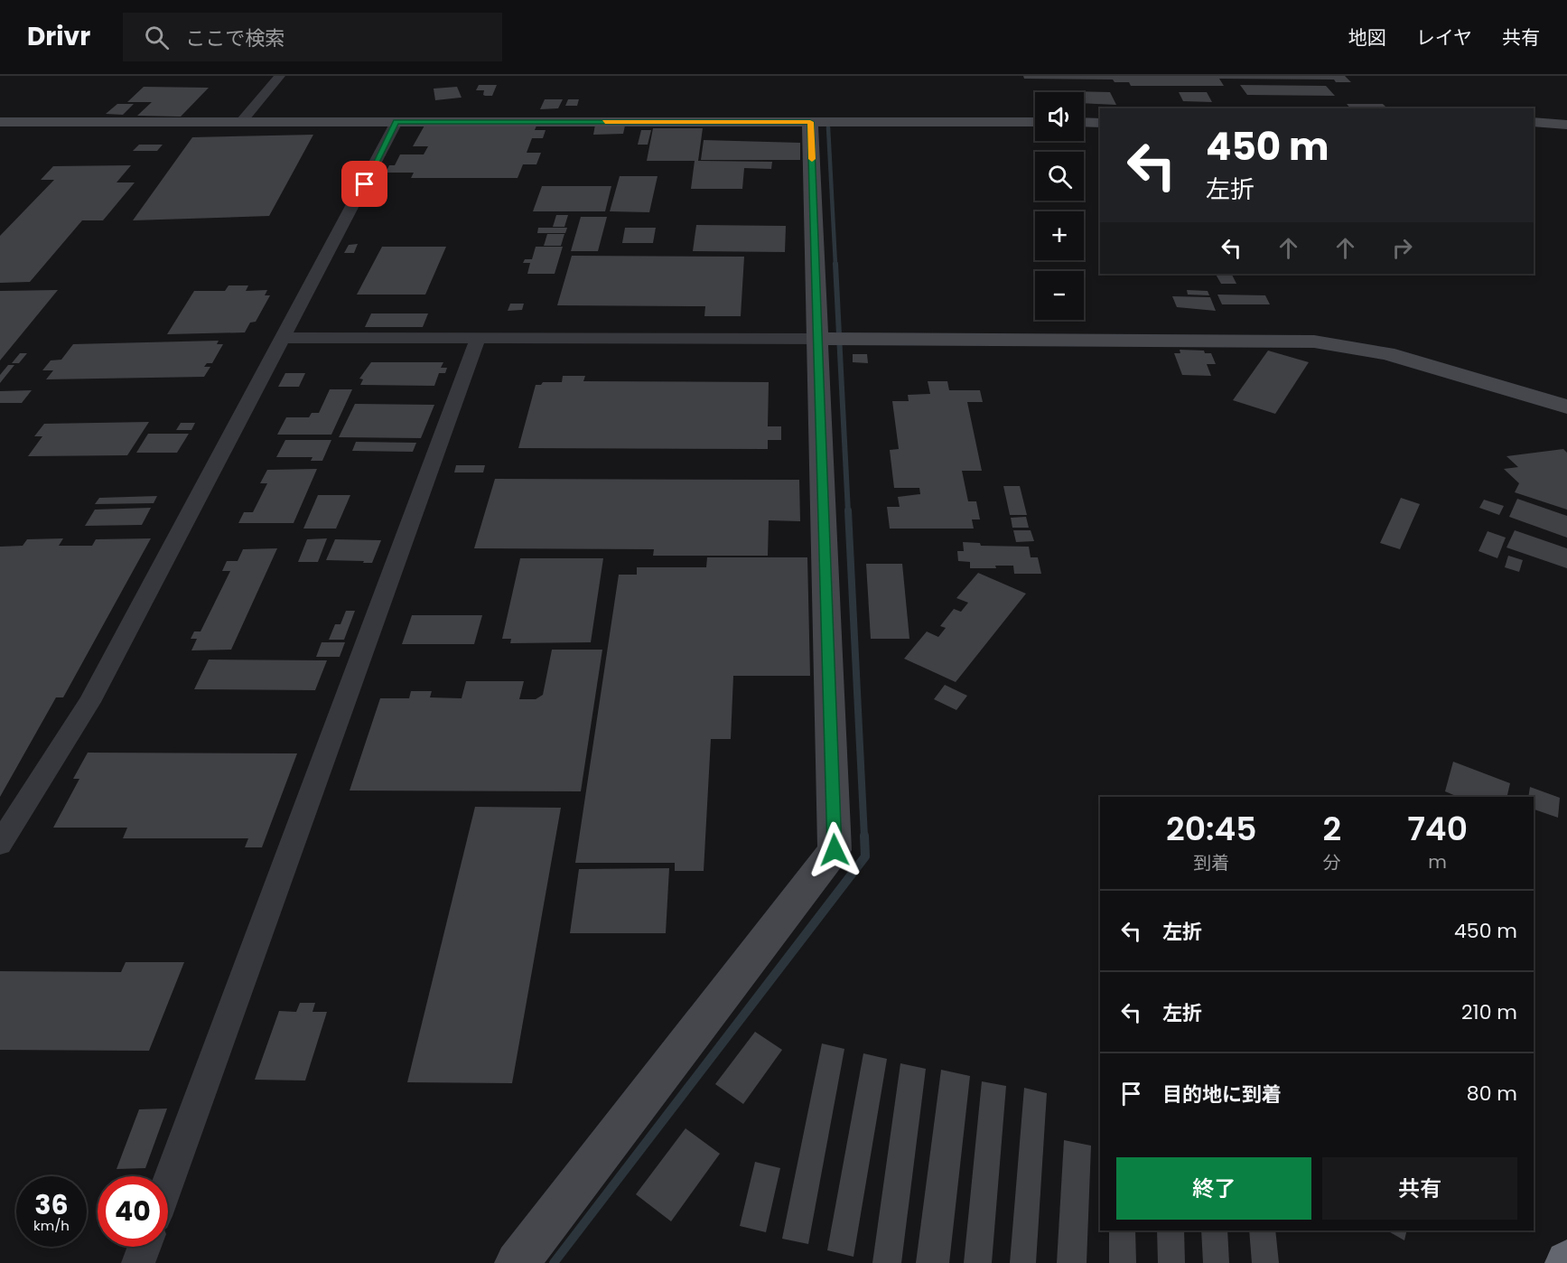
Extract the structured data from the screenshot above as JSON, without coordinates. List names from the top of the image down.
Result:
{
  "page": {
    "header": "Drivr",
    "search": "ここで検索",
    "nav": ["地図", "レイヤ", "共有"],
    "map_buttons": ["+", "−"],
    "turn": ["450 m", "左折"],
    "eta": [
      "20:45",
      "到着",
      "2",
      "分",
      "740",
      "m"
    ],
    "list": [
      {
        "name": "左折",
        "value": "450 m"
      },
      {
        "name": "左折",
        "value": "210 m"
      },
      {
        "name": "目的地に到着",
        "value": "80 m"
      }
    ],
    "buttons": ["終了", "共有"],
    "speed": "36 km/h",
    "limit": "40"
  }
}
